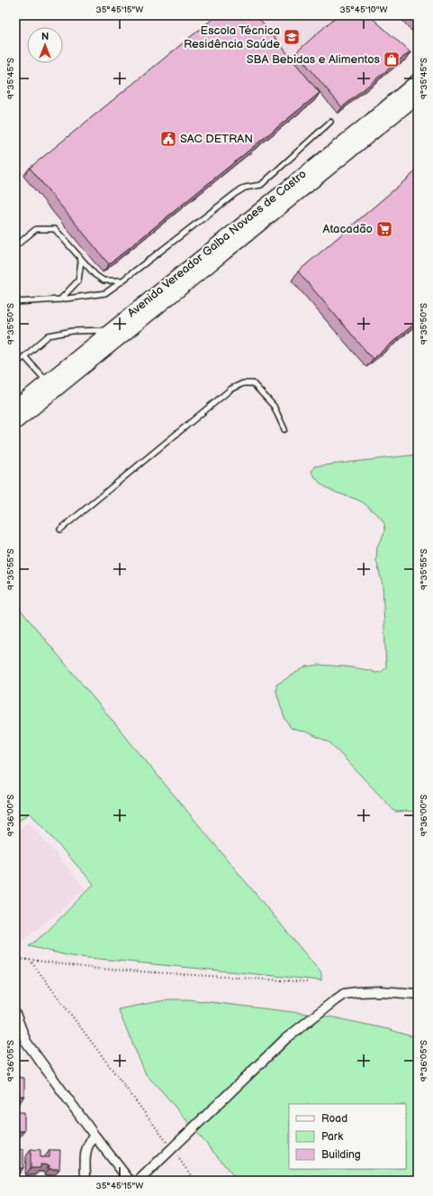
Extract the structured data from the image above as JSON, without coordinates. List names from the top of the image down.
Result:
{
  "streets": {
    "street": ["Avenida Vereador Galba Novaes de Castro"]
  },
  "places": {
    "school or university": ["Escola Técnica Residência Saúde"],
    "shop": ["SBA Bebidas e Alimentos"],
    "public building": ["SAC DETRAN"],
    "supermarket": ["Atacadão"]
  },
  "legend": ["Road", "Park", "Building"],
  "north": "top",
  "coordinates": [
    "35°45'15\"W",
    "35°45'10\"W",
    "9°35'45\"S",
    "9°35'50\"S",
    "9°35'55\"S",
    "9°36'00\"S",
    "9°36'05\"S"
  ]
}
